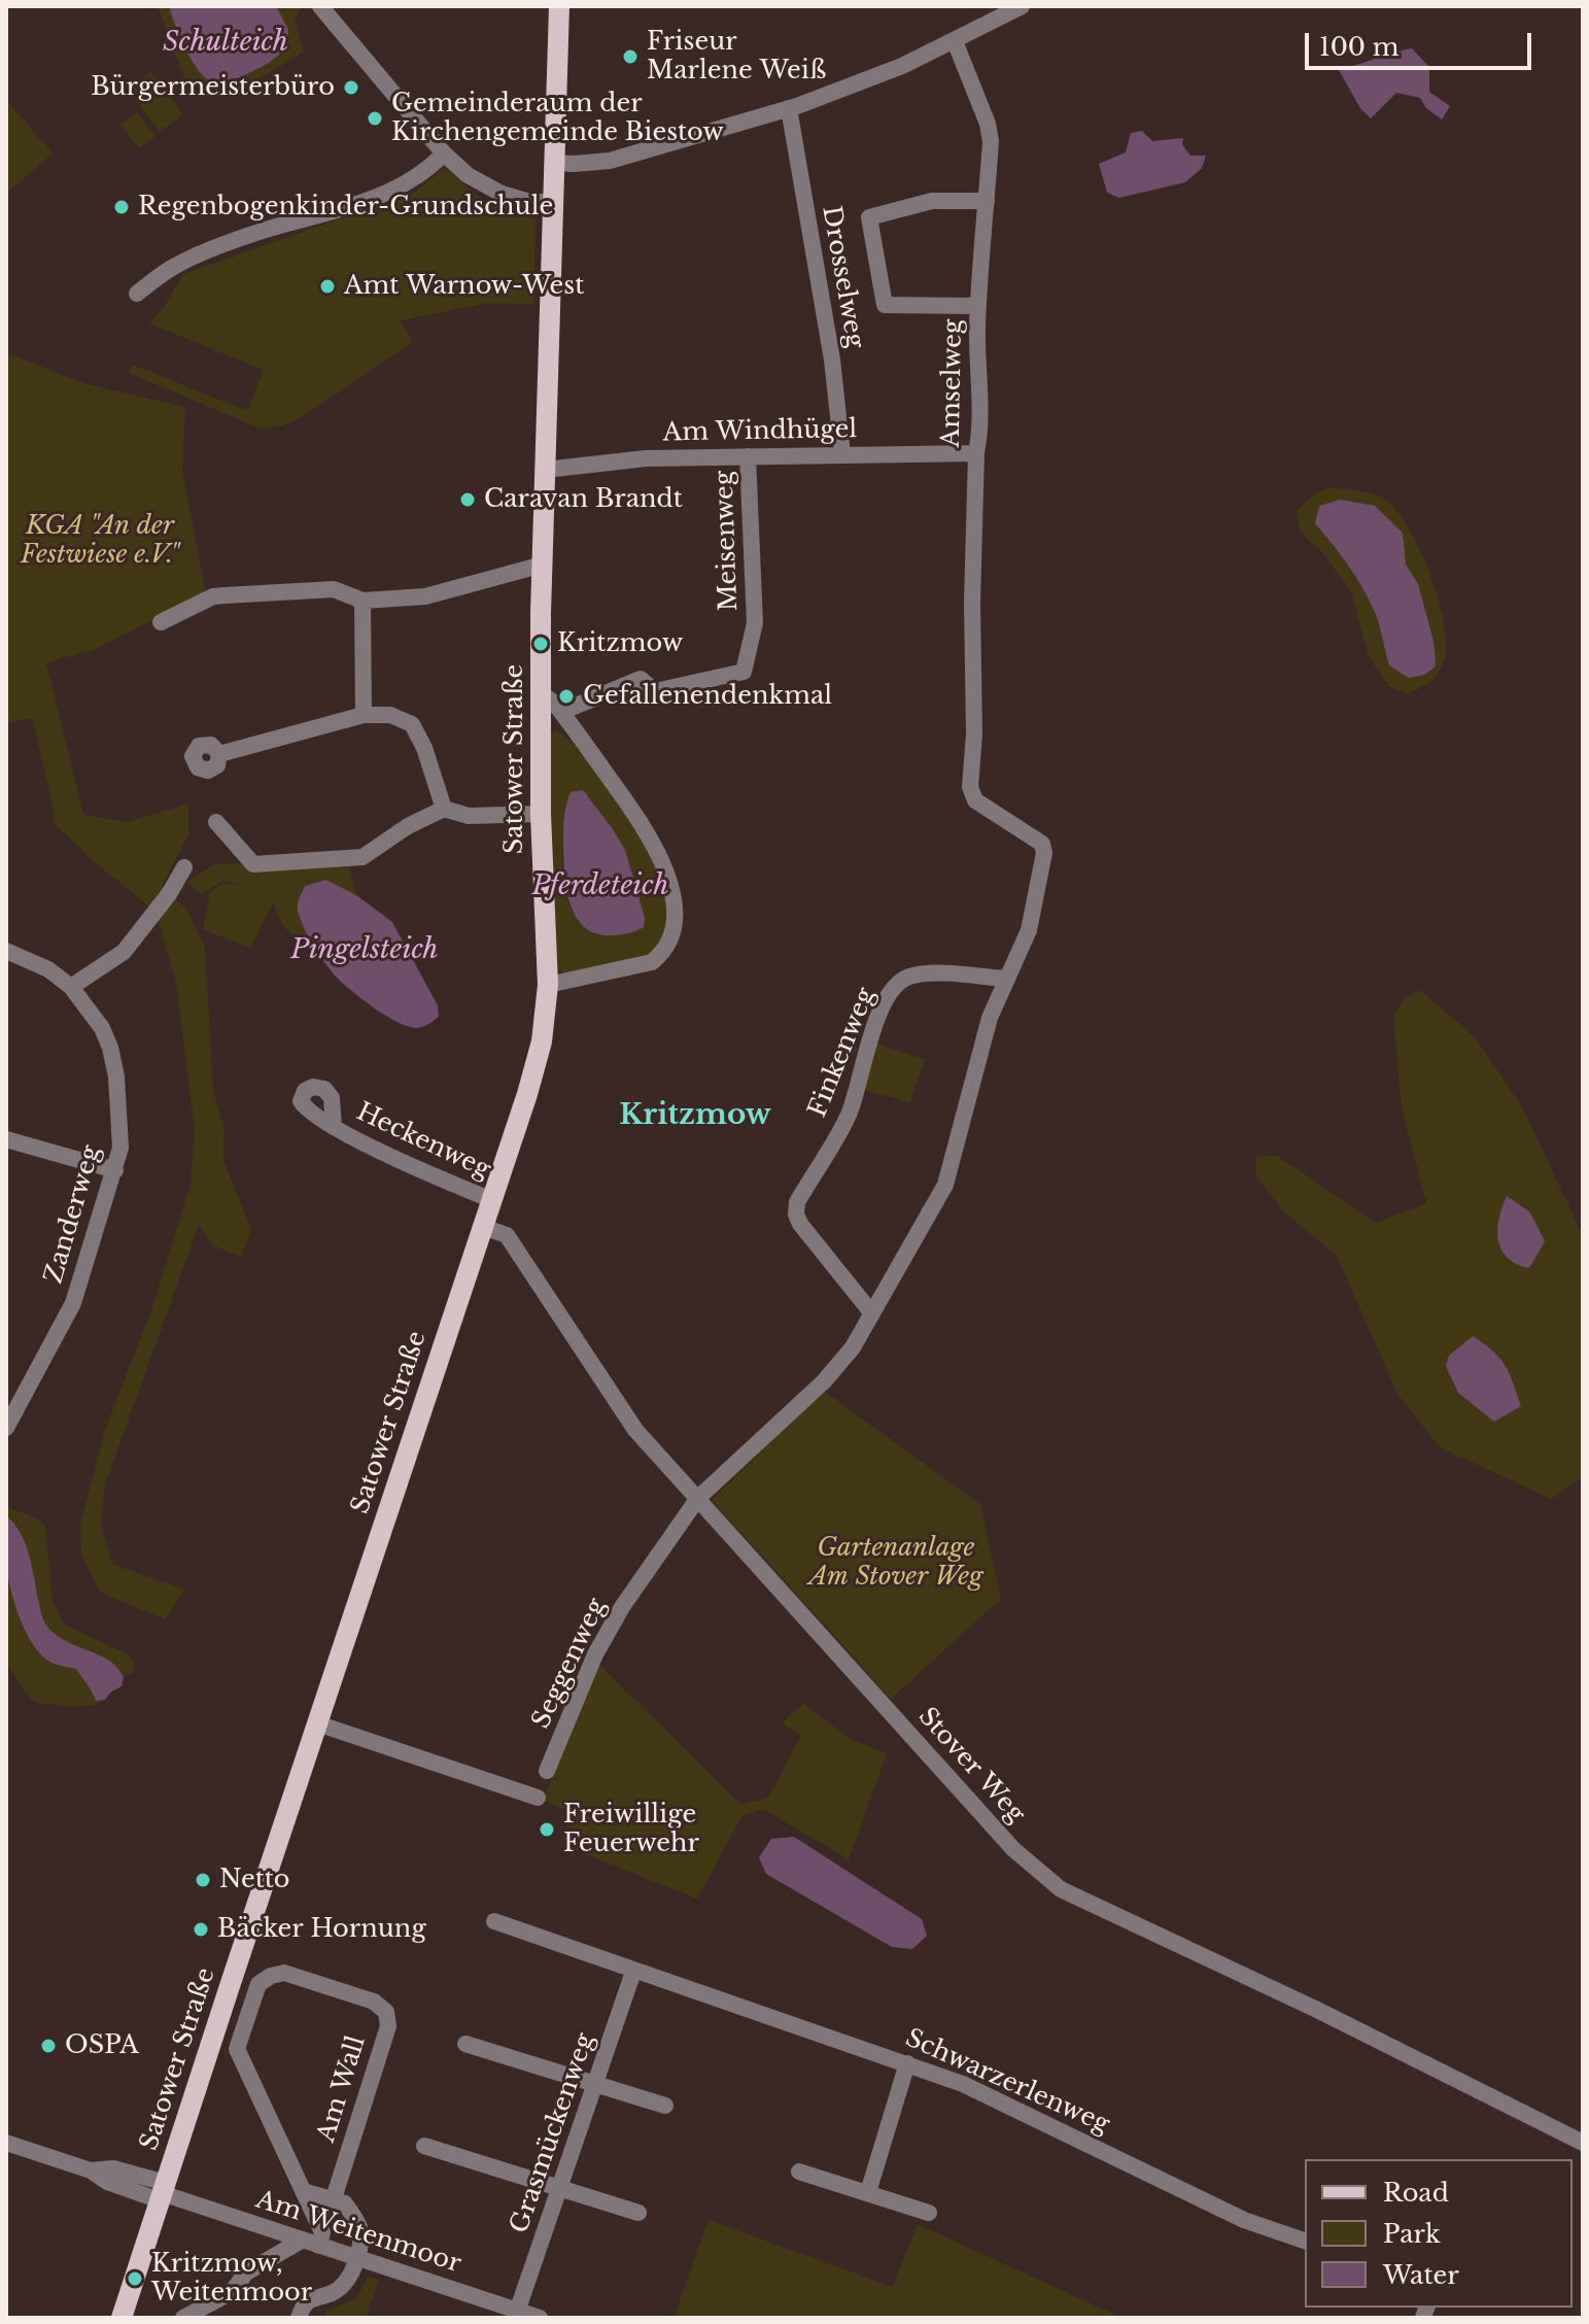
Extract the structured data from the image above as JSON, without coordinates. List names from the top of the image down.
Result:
{
  "streets": {
    "main road": ["Satower Straße"],
    "street": [
      "Drosselweg",
      "Amselweg",
      "Am Windhügel",
      "Meisenweg",
      "Finkenweg",
      "Heckenweg",
      "Zanderweg",
      "Seggenweg",
      "Stover Weg",
      "Schwarzerlenweg",
      "Am Wall",
      "Grasmückenweg",
      "Am Weitenmoor"
    ]
  },
  "crossings": [
    ["Drosselweg", "Am Windhügel"],
    ["Amselweg", "Am Windhügel"],
    ["Amselweg", "Finkenweg"],
    ["Am Windhügel", "Meisenweg"],
    ["Am Windhügel", "Satower Straße"],
    ["Satower Straße", "Heckenweg"],
    ["Satower Straße", "Stover Weg"],
    ["Satower Straße", "Am Weitenmoor"],
    ["Seggenweg", "Stover Weg"],
    ["Schwarzerlenweg", "Grasmückenweg"],
    ["Am Wall", "Am Weitenmoor"],
    ["Grasmückenweg", "Am Weitenmoor"]
  ],
  "districts": ["Kritzmow"],
  "water": ["Schulteich", "Pferdeteich", "Pingelsteich"],
  "parks": ["KGA \"An der Festwiese e.V.\"", "Gartenanlage Am Stover Weg"],
  "places": [
    "Friseur Marlene Weiß",
    "Bürgermeisterbüro",
    "Gemeinderaum der Kirchengemeinde Biestow",
    "Regenbogenkinder-Grundschule",
    "Amt Warnow-West",
    "Caravan Brandt",
    "Kritzmow",
    "Gefallenendenkmal",
    "Freiwillige Feuerwehr",
    "Netto",
    "Bäcker Hornung",
    "OSPA",
    "Kritzmow, Weitenmoor"
  ],
  "legend": ["Road", "Park", "Water"],
  "scale_bar": "100 m"
}
